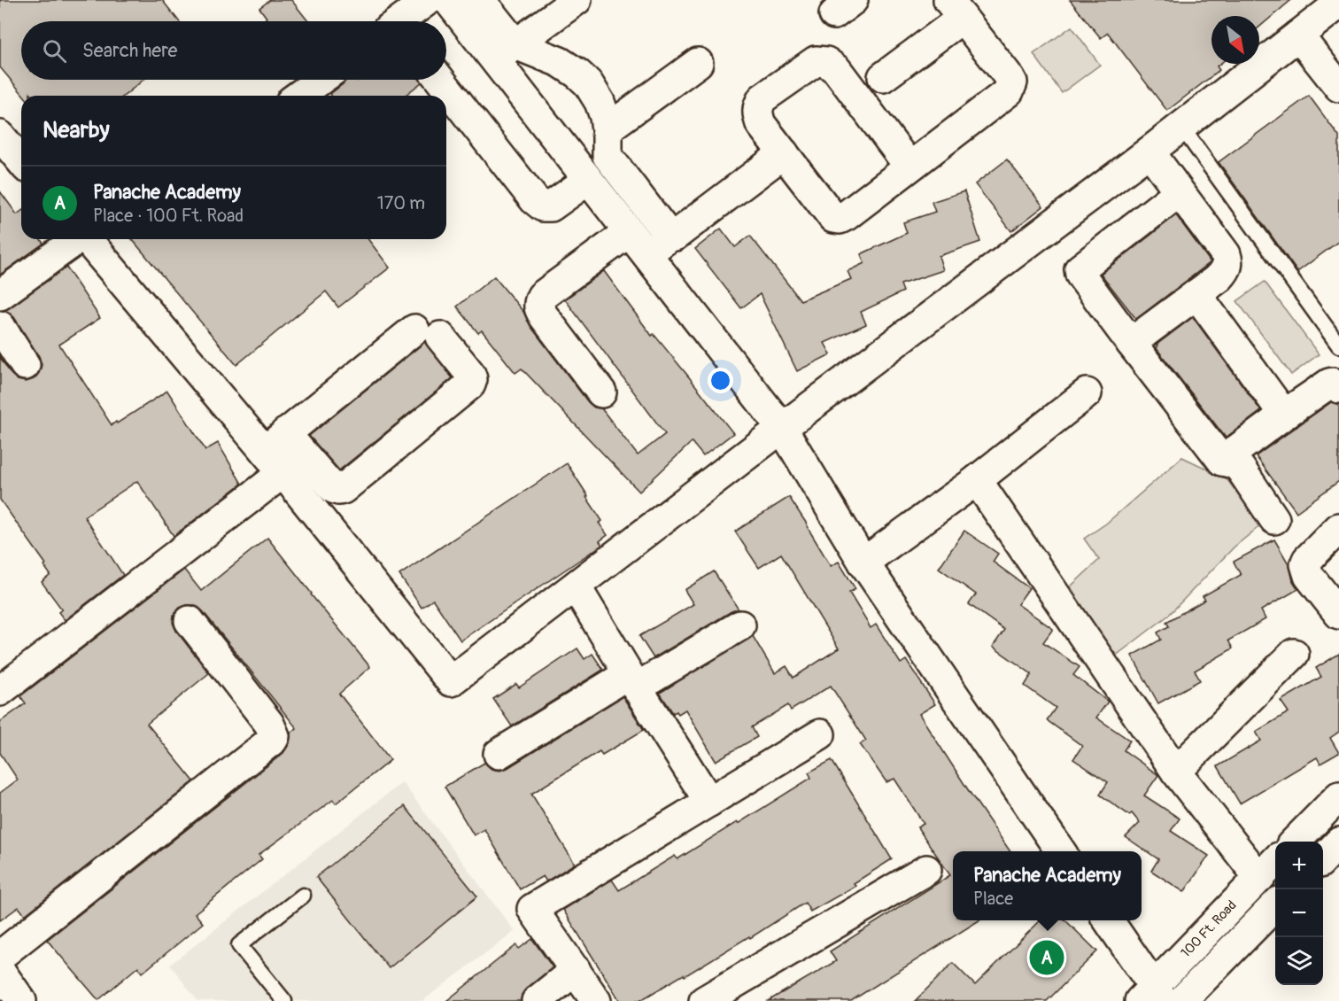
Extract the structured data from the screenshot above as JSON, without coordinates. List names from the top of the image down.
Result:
{
  "streets": {
    "street": ["100 Ft. Road"]
  },
  "north": "bottom right",
  "page": {
    "search": "Search here",
    "heading": "Nearby",
    "list": [
      {
        "mark": "A",
        "name": "Panache Academy",
        "note": "Place · 100 Ft. Road",
        "value": "170 m"
      }
    ],
    "map_buttons": ["+", "−"],
    "popup": ["Panache Academy", "Place"],
    "pins": "A"
  }
}
